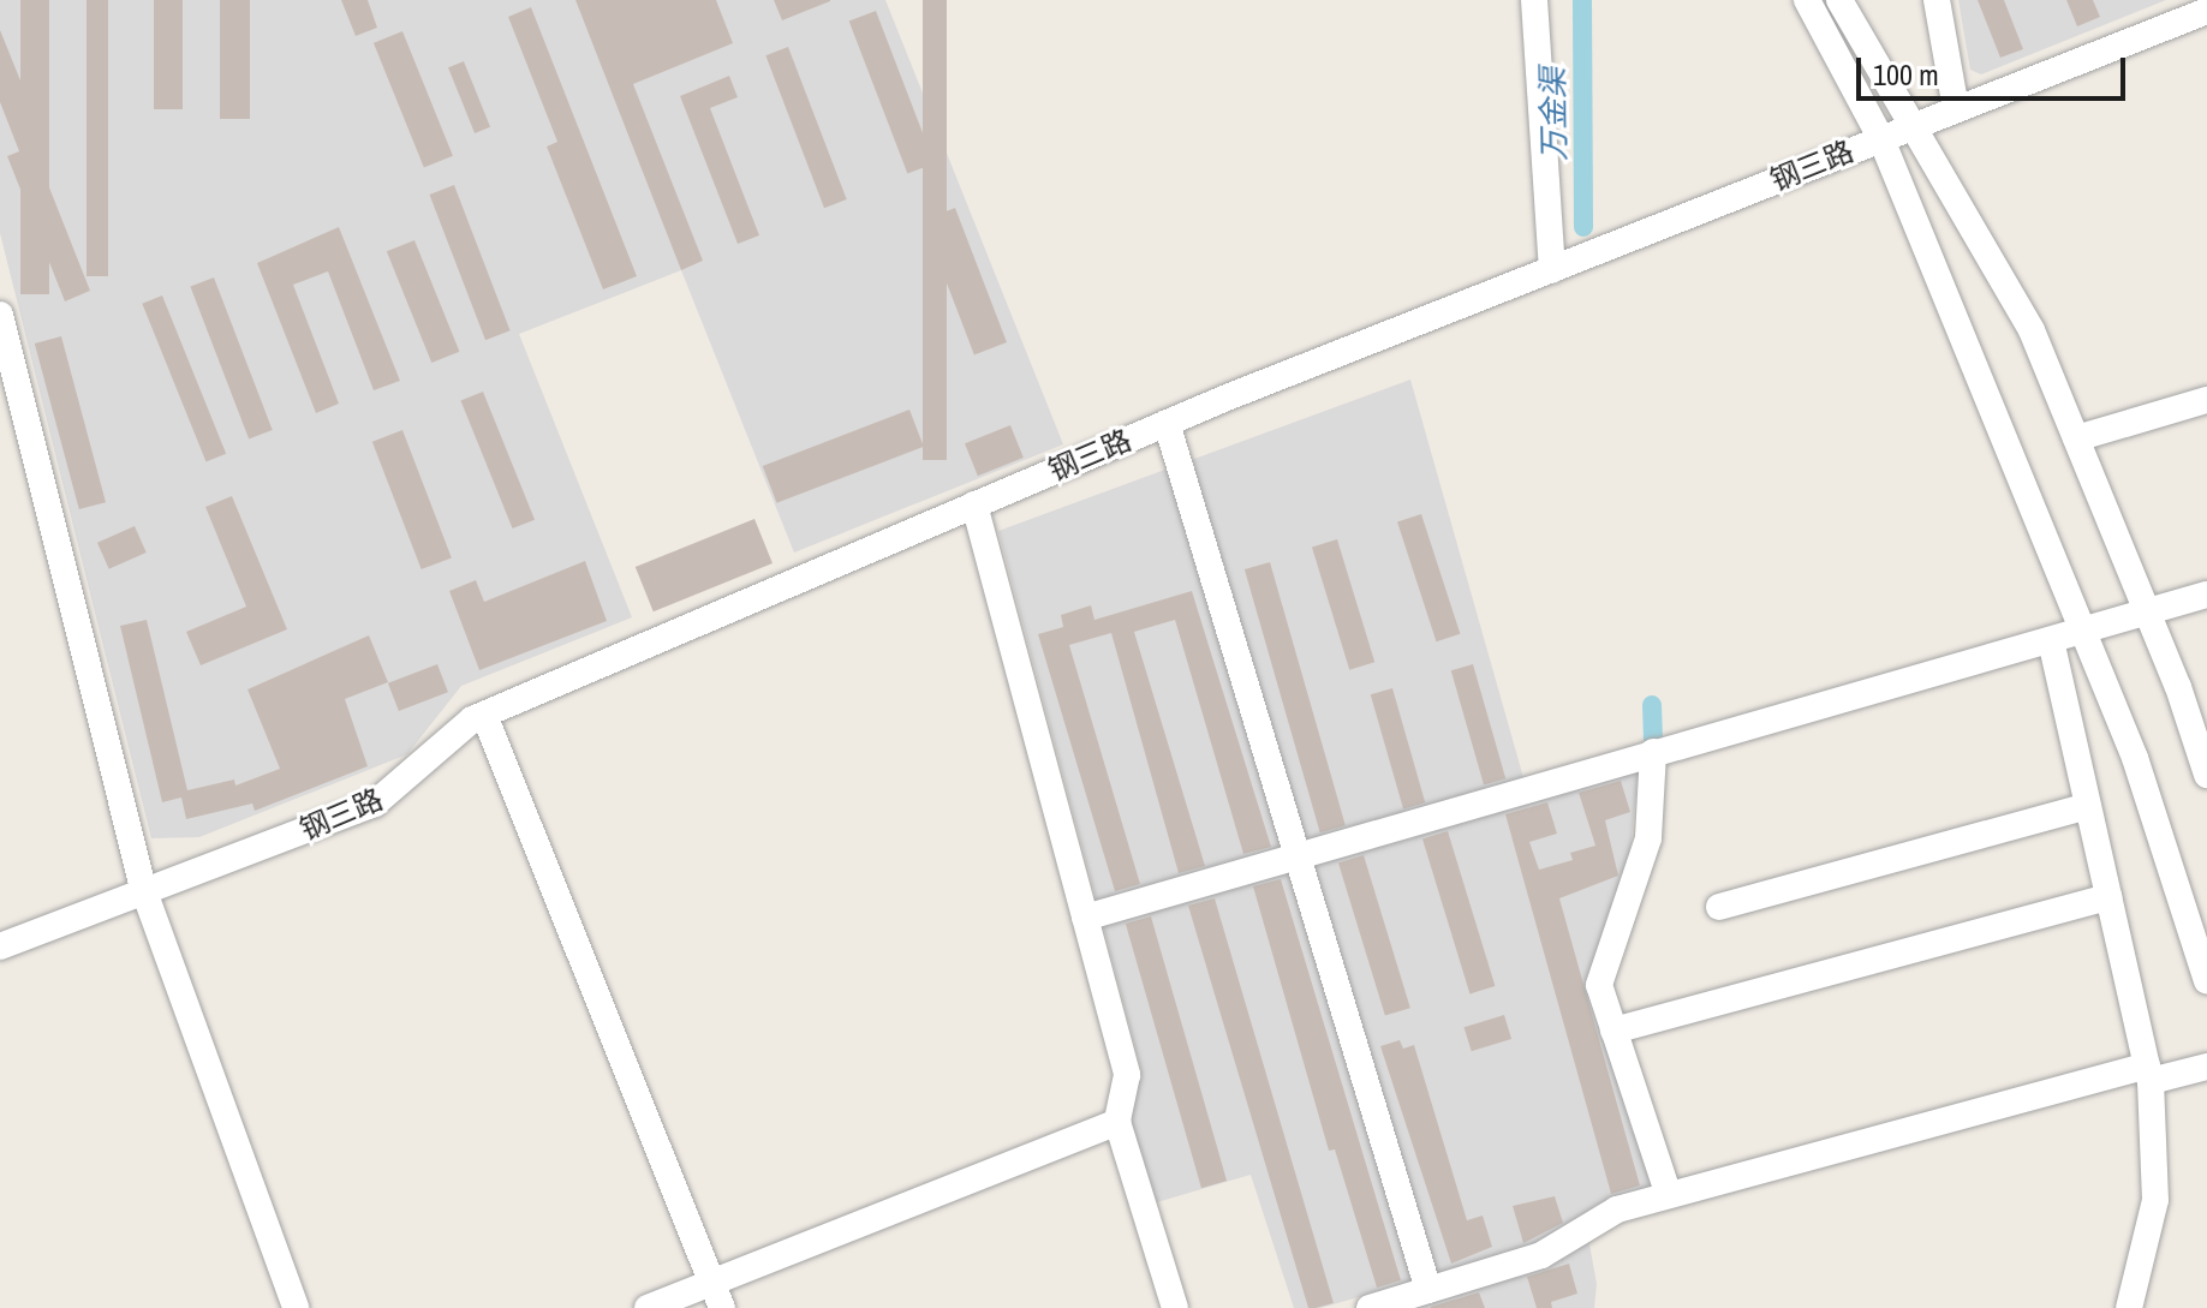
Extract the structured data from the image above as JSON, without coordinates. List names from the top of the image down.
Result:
{
  "streets": {
    "street": ["钢三路"]
  },
  "water": ["万金渠"],
  "scale_bar": "100 m"
}
